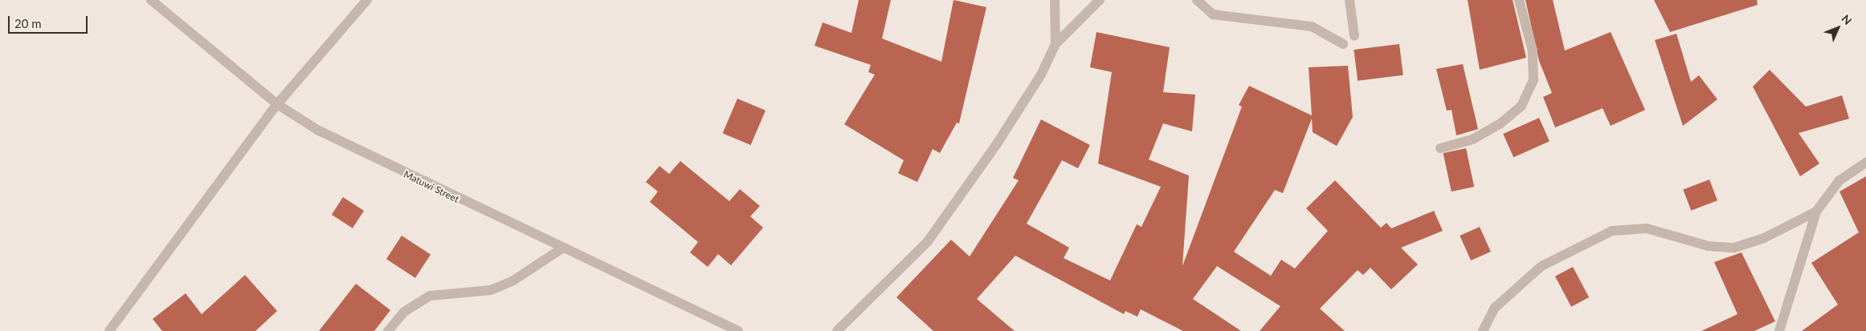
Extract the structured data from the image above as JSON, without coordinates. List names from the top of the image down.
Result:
{
  "streets": {
    "street": ["Matuwi Street"]
  },
  "scale_bar": "20 m",
  "north": "top right"
}
